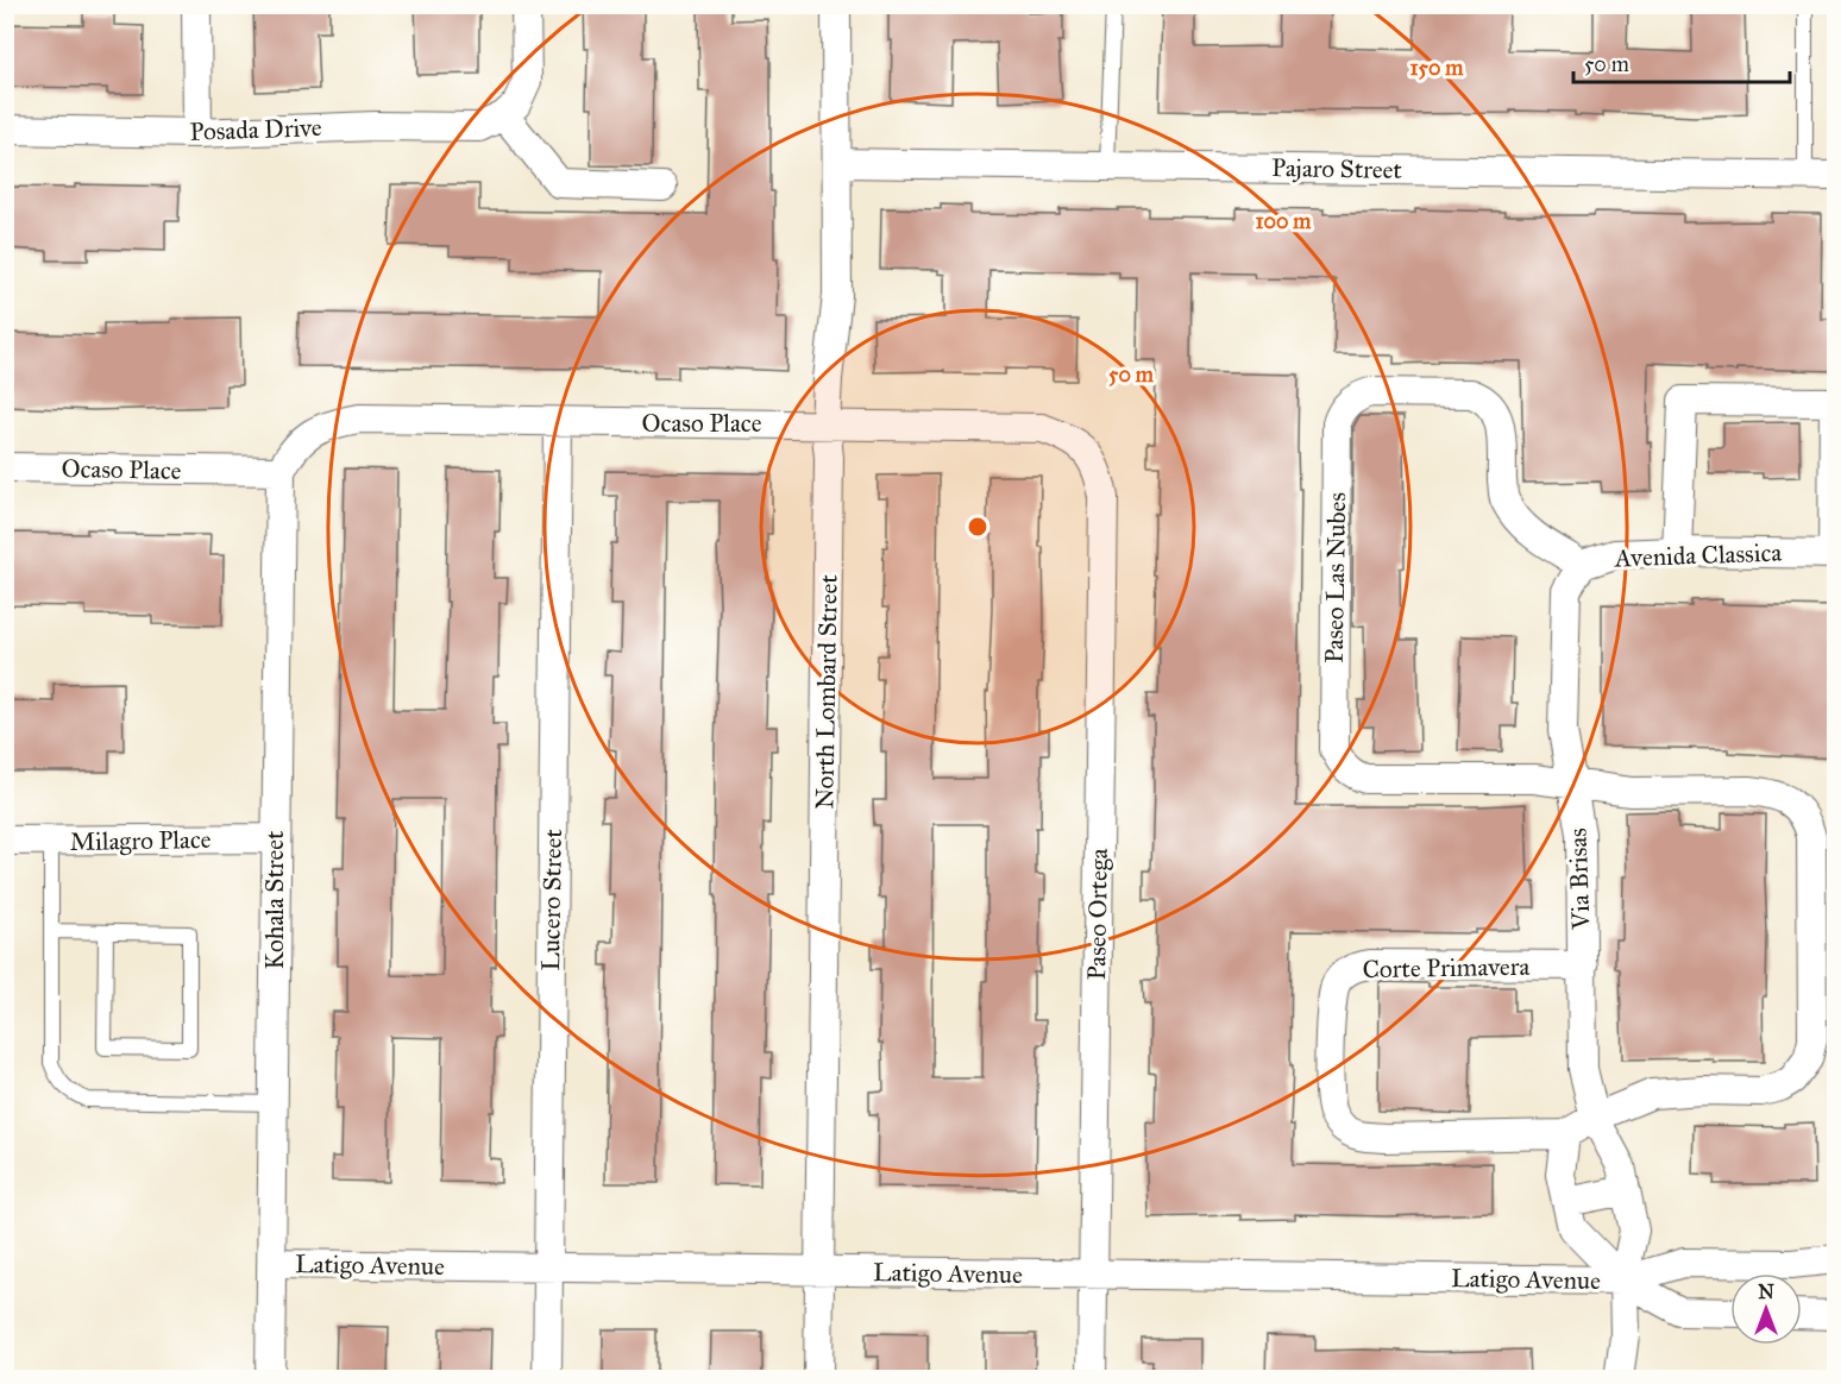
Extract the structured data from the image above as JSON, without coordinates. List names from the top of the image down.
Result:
{
  "streets": {
    "street": [
      "Posada Drive",
      "Pajaro Street",
      "Ocaso Place",
      "Avenida Classica",
      "Paseo Las Nubes",
      "North Lombard Street",
      "Milagro Place",
      "Via Brisas",
      "Kohala Street",
      "Lucero Street",
      "Paseo Ortega",
      "Corte Primavera",
      "Latigo Avenue"
    ]
  },
  "crossings": [
    ["Pajaro Street", "North Lombard Street"],
    ["Ocaso Place", "North Lombard Street"],
    ["Ocaso Place", "Kohala Street"],
    ["Ocaso Place", "Lucero Street"],
    ["Ocaso Place", "Paseo Ortega"],
    ["Avenida Classica", "Paseo Las Nubes"],
    ["Avenida Classica", "Via Brisas"],
    ["Paseo Las Nubes", "Via Brisas"],
    ["Paseo Las Nubes", "Corte Primavera"],
    ["North Lombard Street", "Latigo Avenue"],
    ["Milagro Place", "Kohala Street"],
    ["Via Brisas", "Corte Primavera"],
    ["Via Brisas", "Latigo Avenue"],
    ["Kohala Street", "Latigo Avenue"],
    ["Lucero Street", "Latigo Avenue"],
    ["Paseo Ortega", "Latigo Avenue"]
  ],
  "scale_bar": "50 m",
  "north": "top",
  "rings": ["150 m", "100 m", "50 m"]
}
